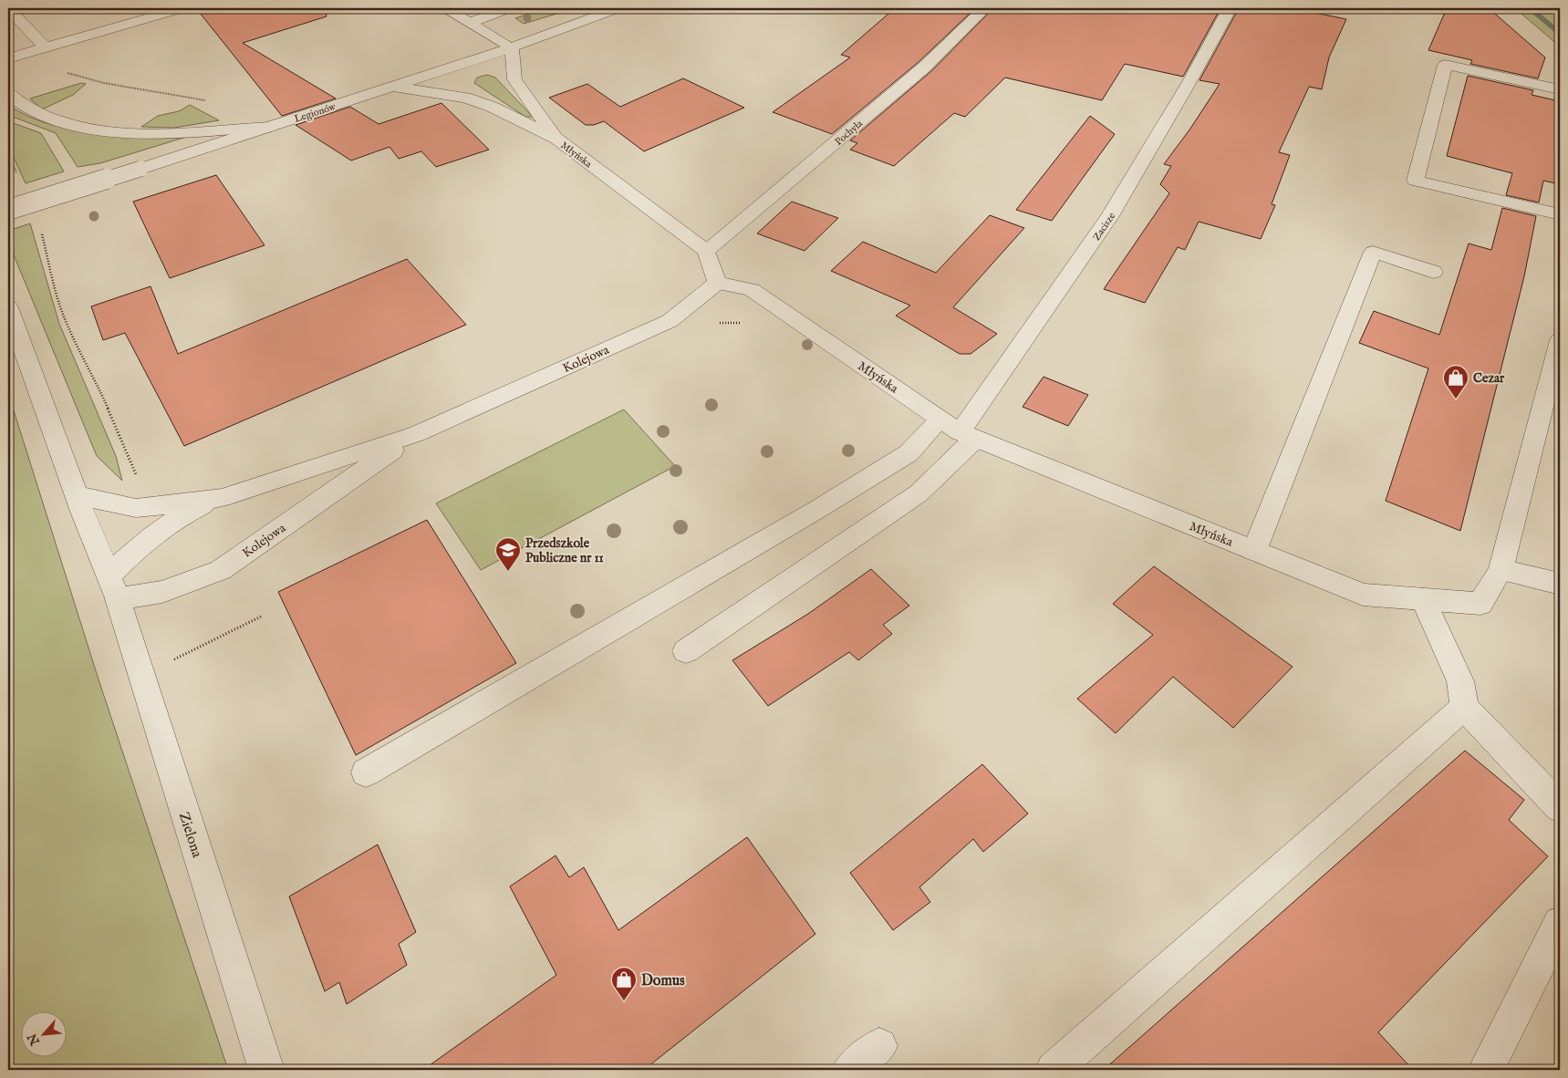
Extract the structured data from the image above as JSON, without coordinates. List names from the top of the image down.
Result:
{
  "streets": {
    "street": [
      "Legionów",
      "Pochyła",
      "Młyńska",
      "Zacisze",
      "Kolejowa",
      "Zielona"
    ]
  },
  "crossings": [
    ["Legionów", "Młyńska"],
    ["Pochyła", "Młyńska"],
    ["Młyńska", "Zacisze"],
    ["Młyńska", "Kolejowa"],
    ["Kolejowa", "Zielona"]
  ],
  "places": {
    "shop": ["Cezar", "Domus"],
    "school or university": ["Przedszkole Publiczne nr 11"]
  },
  "north": "bottom left"
}
